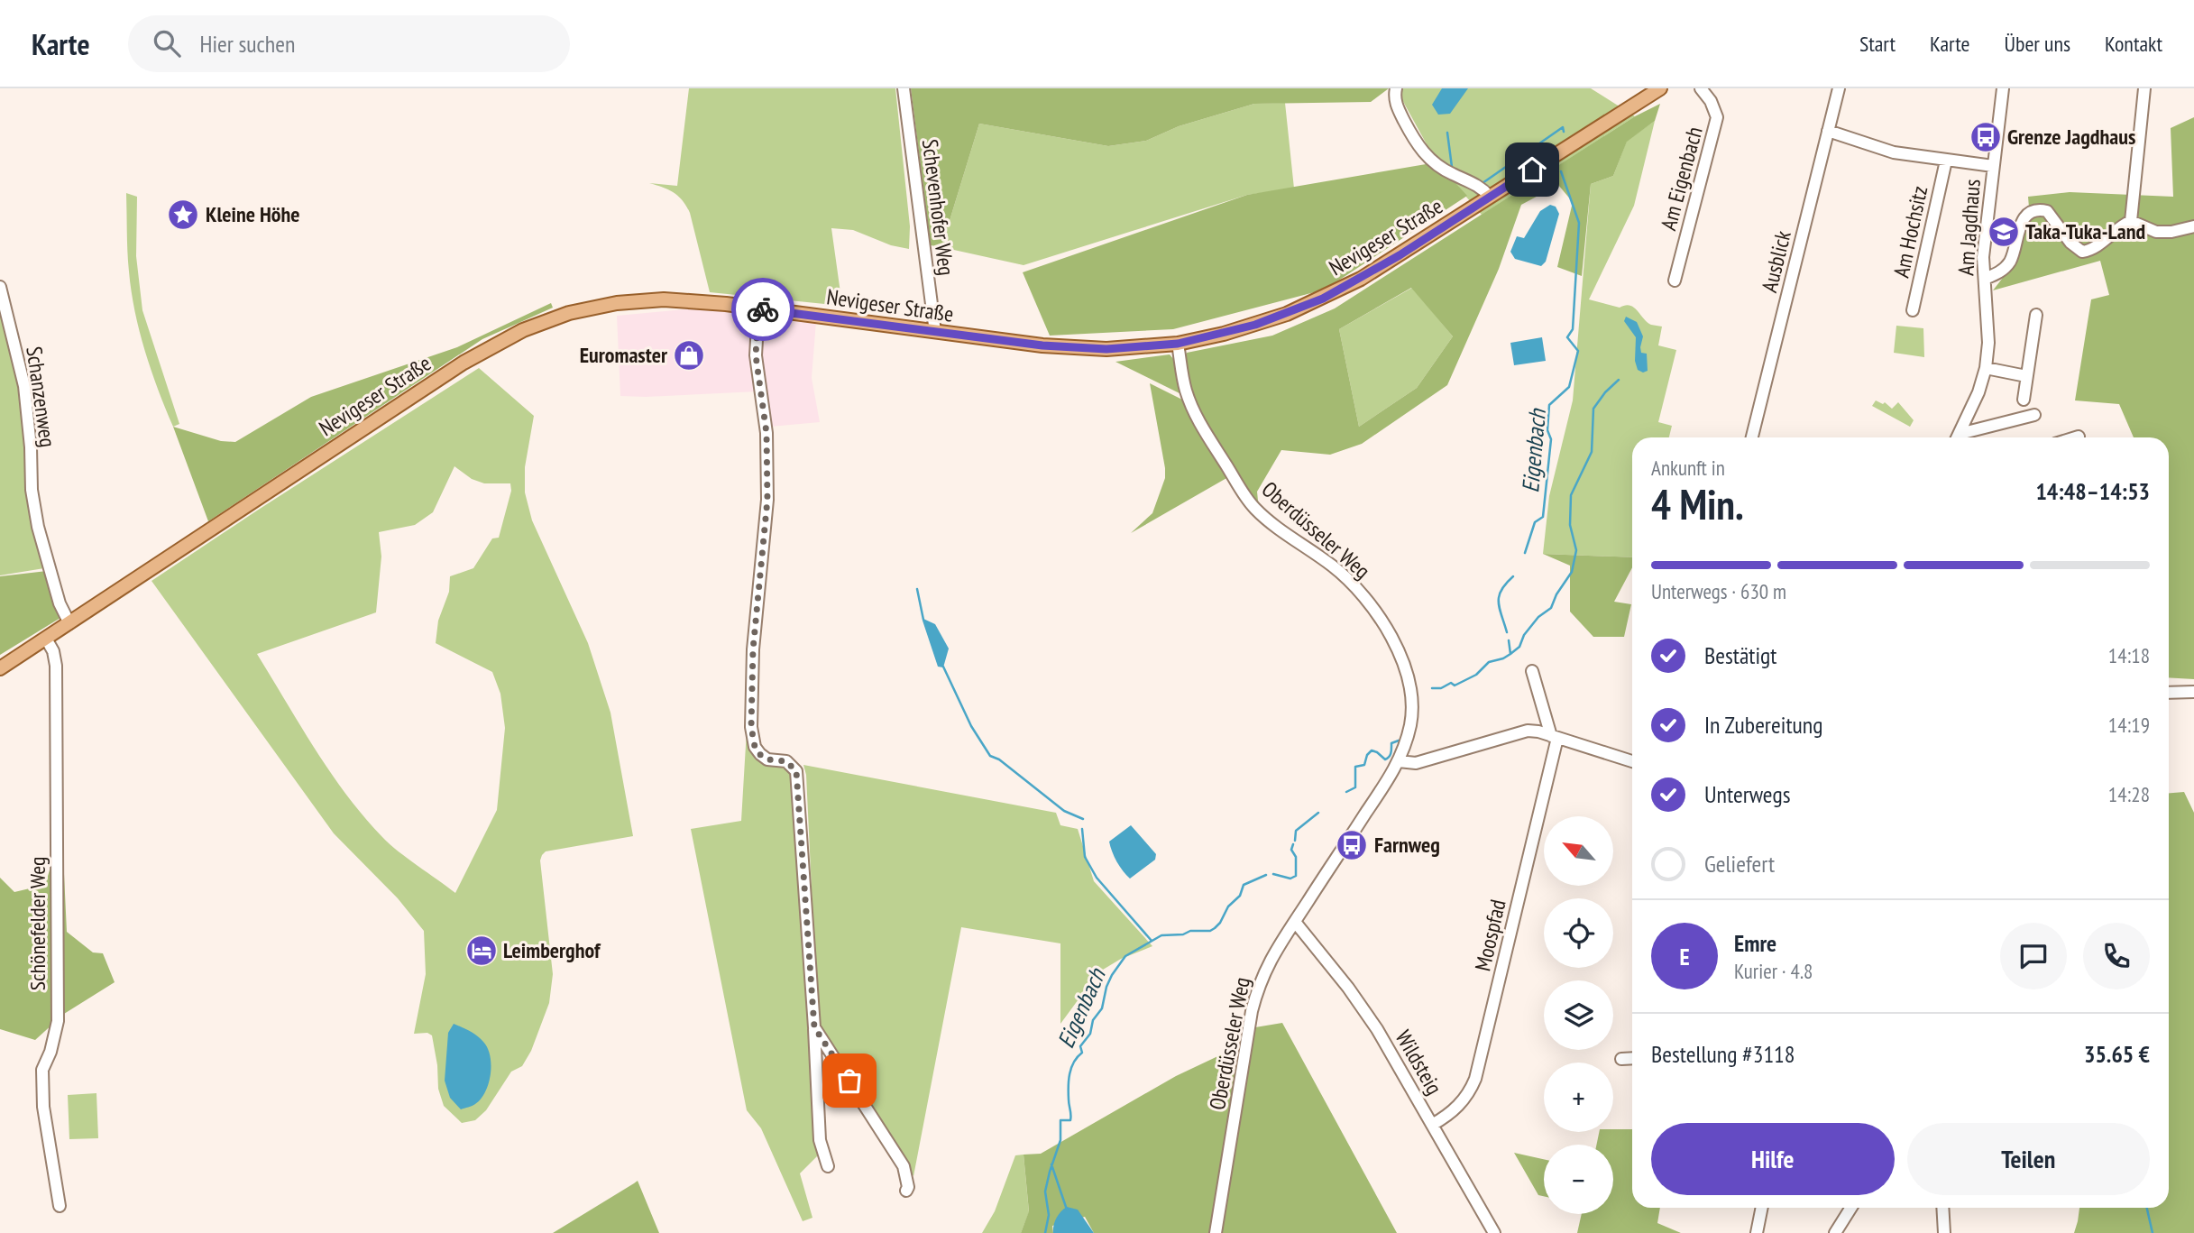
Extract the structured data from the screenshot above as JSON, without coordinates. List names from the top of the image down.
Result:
{
  "streets": {
    "main road": ["Nevigeser Straße"],
    "street": [
      "Am Eigenbach",
      "Schevenhofer Weg",
      "Am Jagdhaus",
      "Am Hochsitz",
      "Ausblick",
      "Schanzenweg",
      "Oberdüsseler Weg",
      "Schönefelder Weg",
      "Moospfad",
      "Wildsteig"
    ]
  },
  "crossings": [
    ["Schevenhofer Weg", "Nevigeser Straße"],
    ["Am Jagdhaus", "Am Hochsitz"],
    ["Am Hochsitz", "Ausblick"],
    ["Nevigeser Straße", "Schanzenweg"],
    ["Nevigeser Straße", "Oberdüsseler Weg"],
    ["Nevigeser Straße", "Schönefelder Weg"],
    ["Oberdüsseler Weg", "Wildsteig"],
    ["Moospfad", "Wildsteig"]
  ],
  "water": ["Eigenbach"],
  "places": {
    "bus stop": ["Grenze Jagdhaus", "Farnweg"],
    "place": ["Kleine Höhe"],
    "school or university": ["Taka-Tuka-Land"],
    "shop": ["Euromaster"],
    "hotel": ["Leimberghof"]
  },
  "north": "top left",
  "page": {
    "header": "Karte",
    "search": "Hier suchen",
    "nav": [
      "Start",
      "Karte",
      "Über uns",
      "Kontakt"
    ],
    "heading": ["4 Min.", "Ankunft in", "14:48–14:53"],
    "panel": [
      "Emre",
      "Kurier · 4.8",
      "Bestellung #3118",
      "35.65 €"
    ],
    "bar": "Unterwegs · 630 m",
    "list": [
      ["Bestätigt", "14:18"],
      ["In Zubereitung", "14:19"],
      ["Unterwegs", "14:28"],
      "Geliefert"
    ],
    "map_buttons": ["+", "−"],
    "round": "E",
    "buttons": ["Hilfe", "Teilen"]
  }
}
